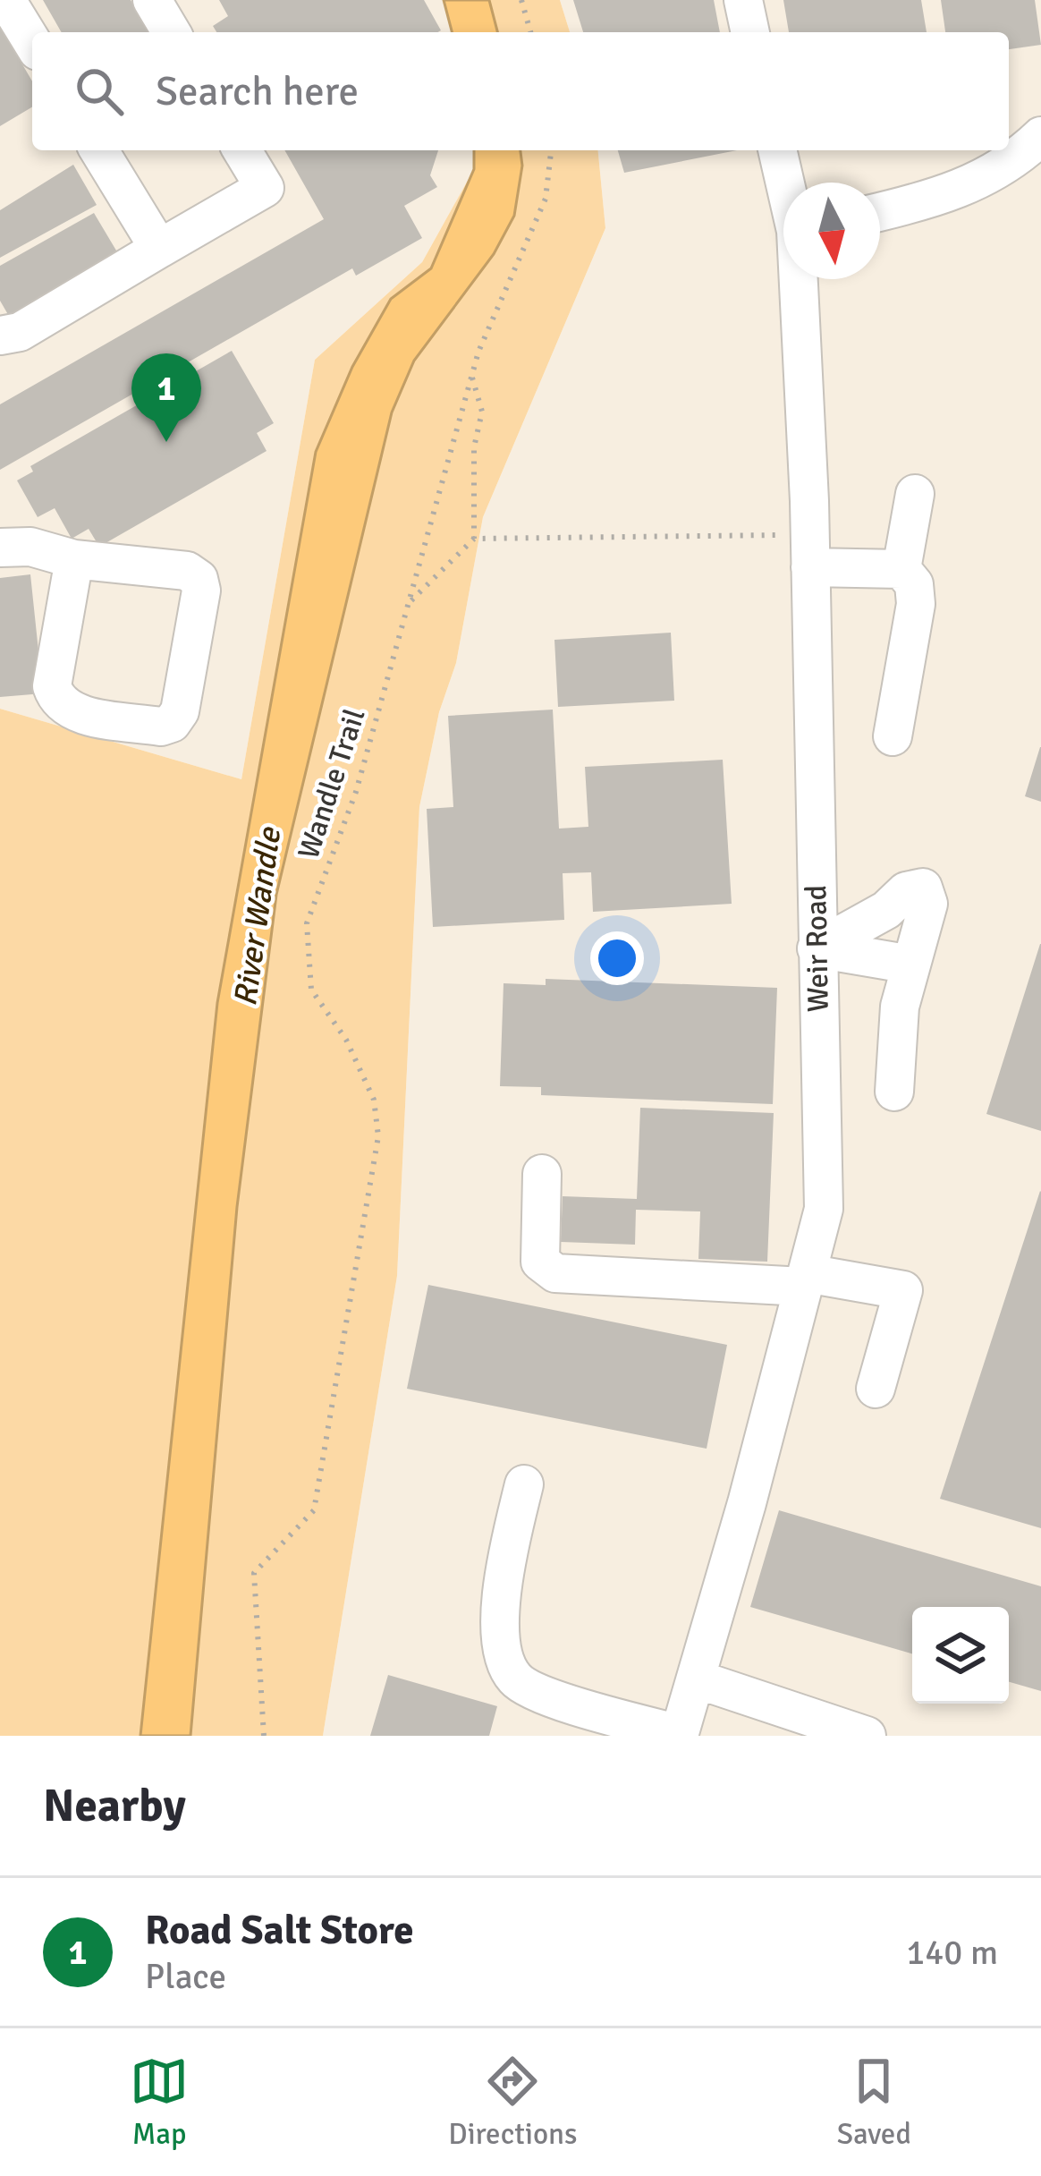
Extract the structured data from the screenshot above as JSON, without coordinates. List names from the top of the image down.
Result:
{
  "streets": {
    "lane": ["Weir Road"],
    "path": ["Wandle Trail"]
  },
  "water": ["River Wandle"],
  "north": "bottom",
  "page": {
    "search": "Search here",
    "pins": "1",
    "heading": "Nearby",
    "list": [
      {
        "mark": "1",
        "name": "Road Salt Store",
        "note": "Place",
        "value": "140 m"
      }
    ],
    "nav": ["Map", "Directions", "Saved"]
  }
}
